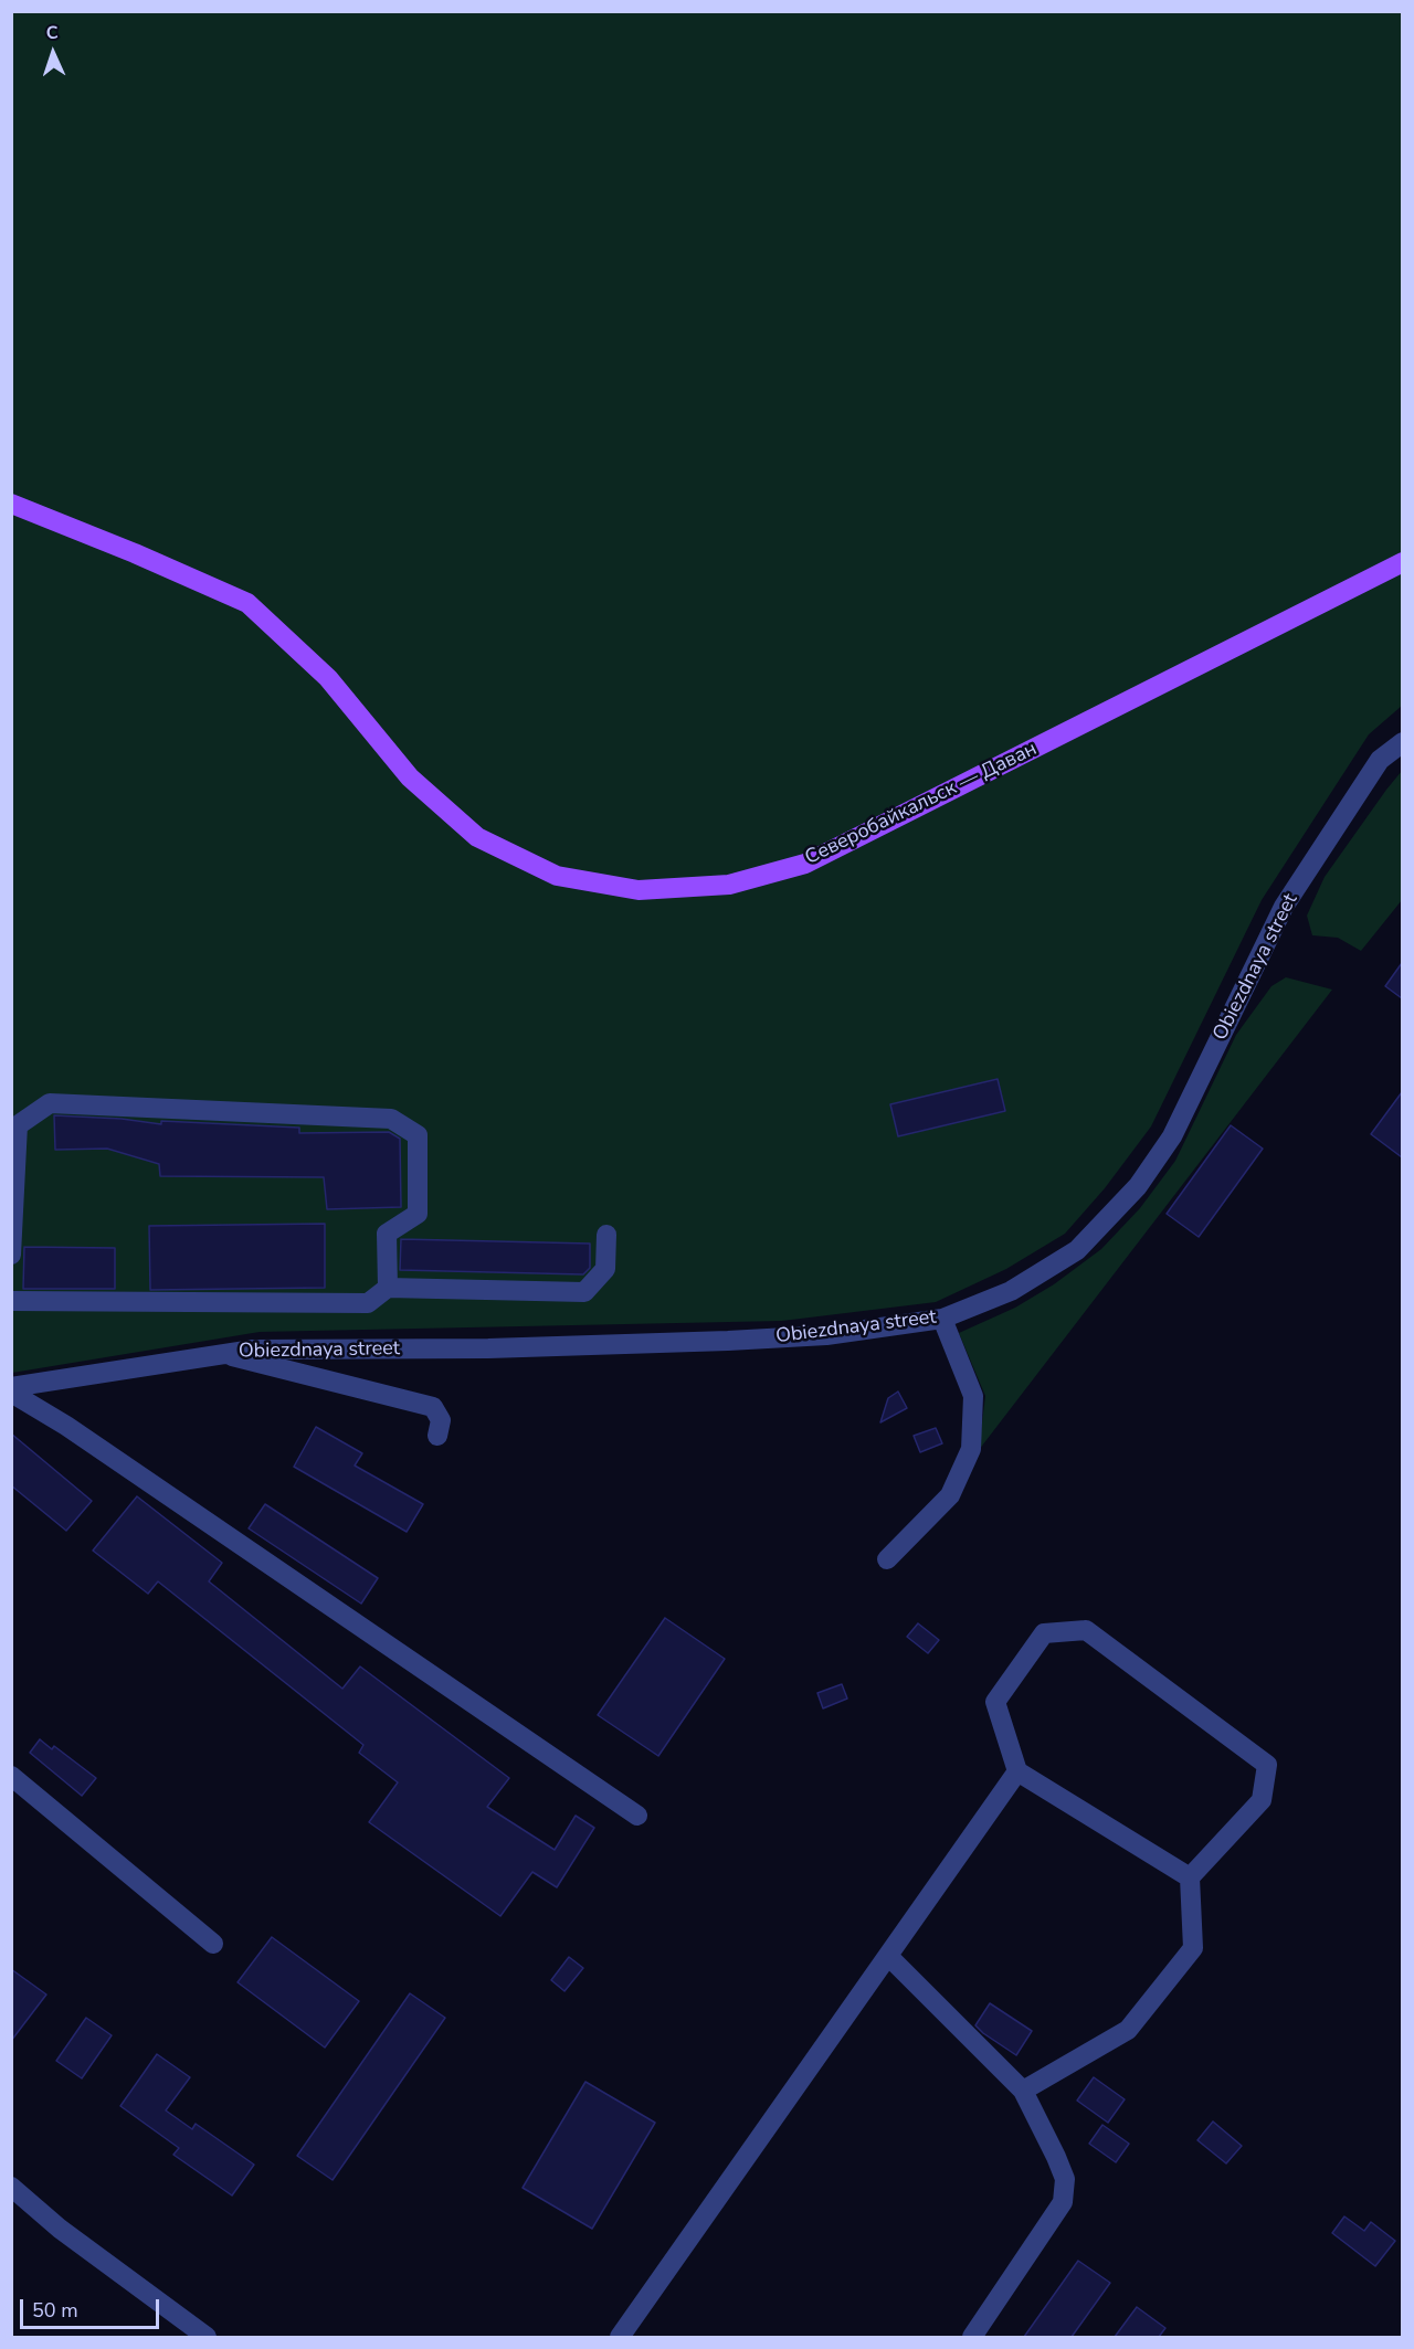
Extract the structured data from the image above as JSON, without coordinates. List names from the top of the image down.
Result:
{
  "streets": {
    "main road": ["Северобайкальск — Даван"],
    "street": ["Obiezdnaya street"]
  },
  "scale_bar": "50 m",
  "north": "top"
}
